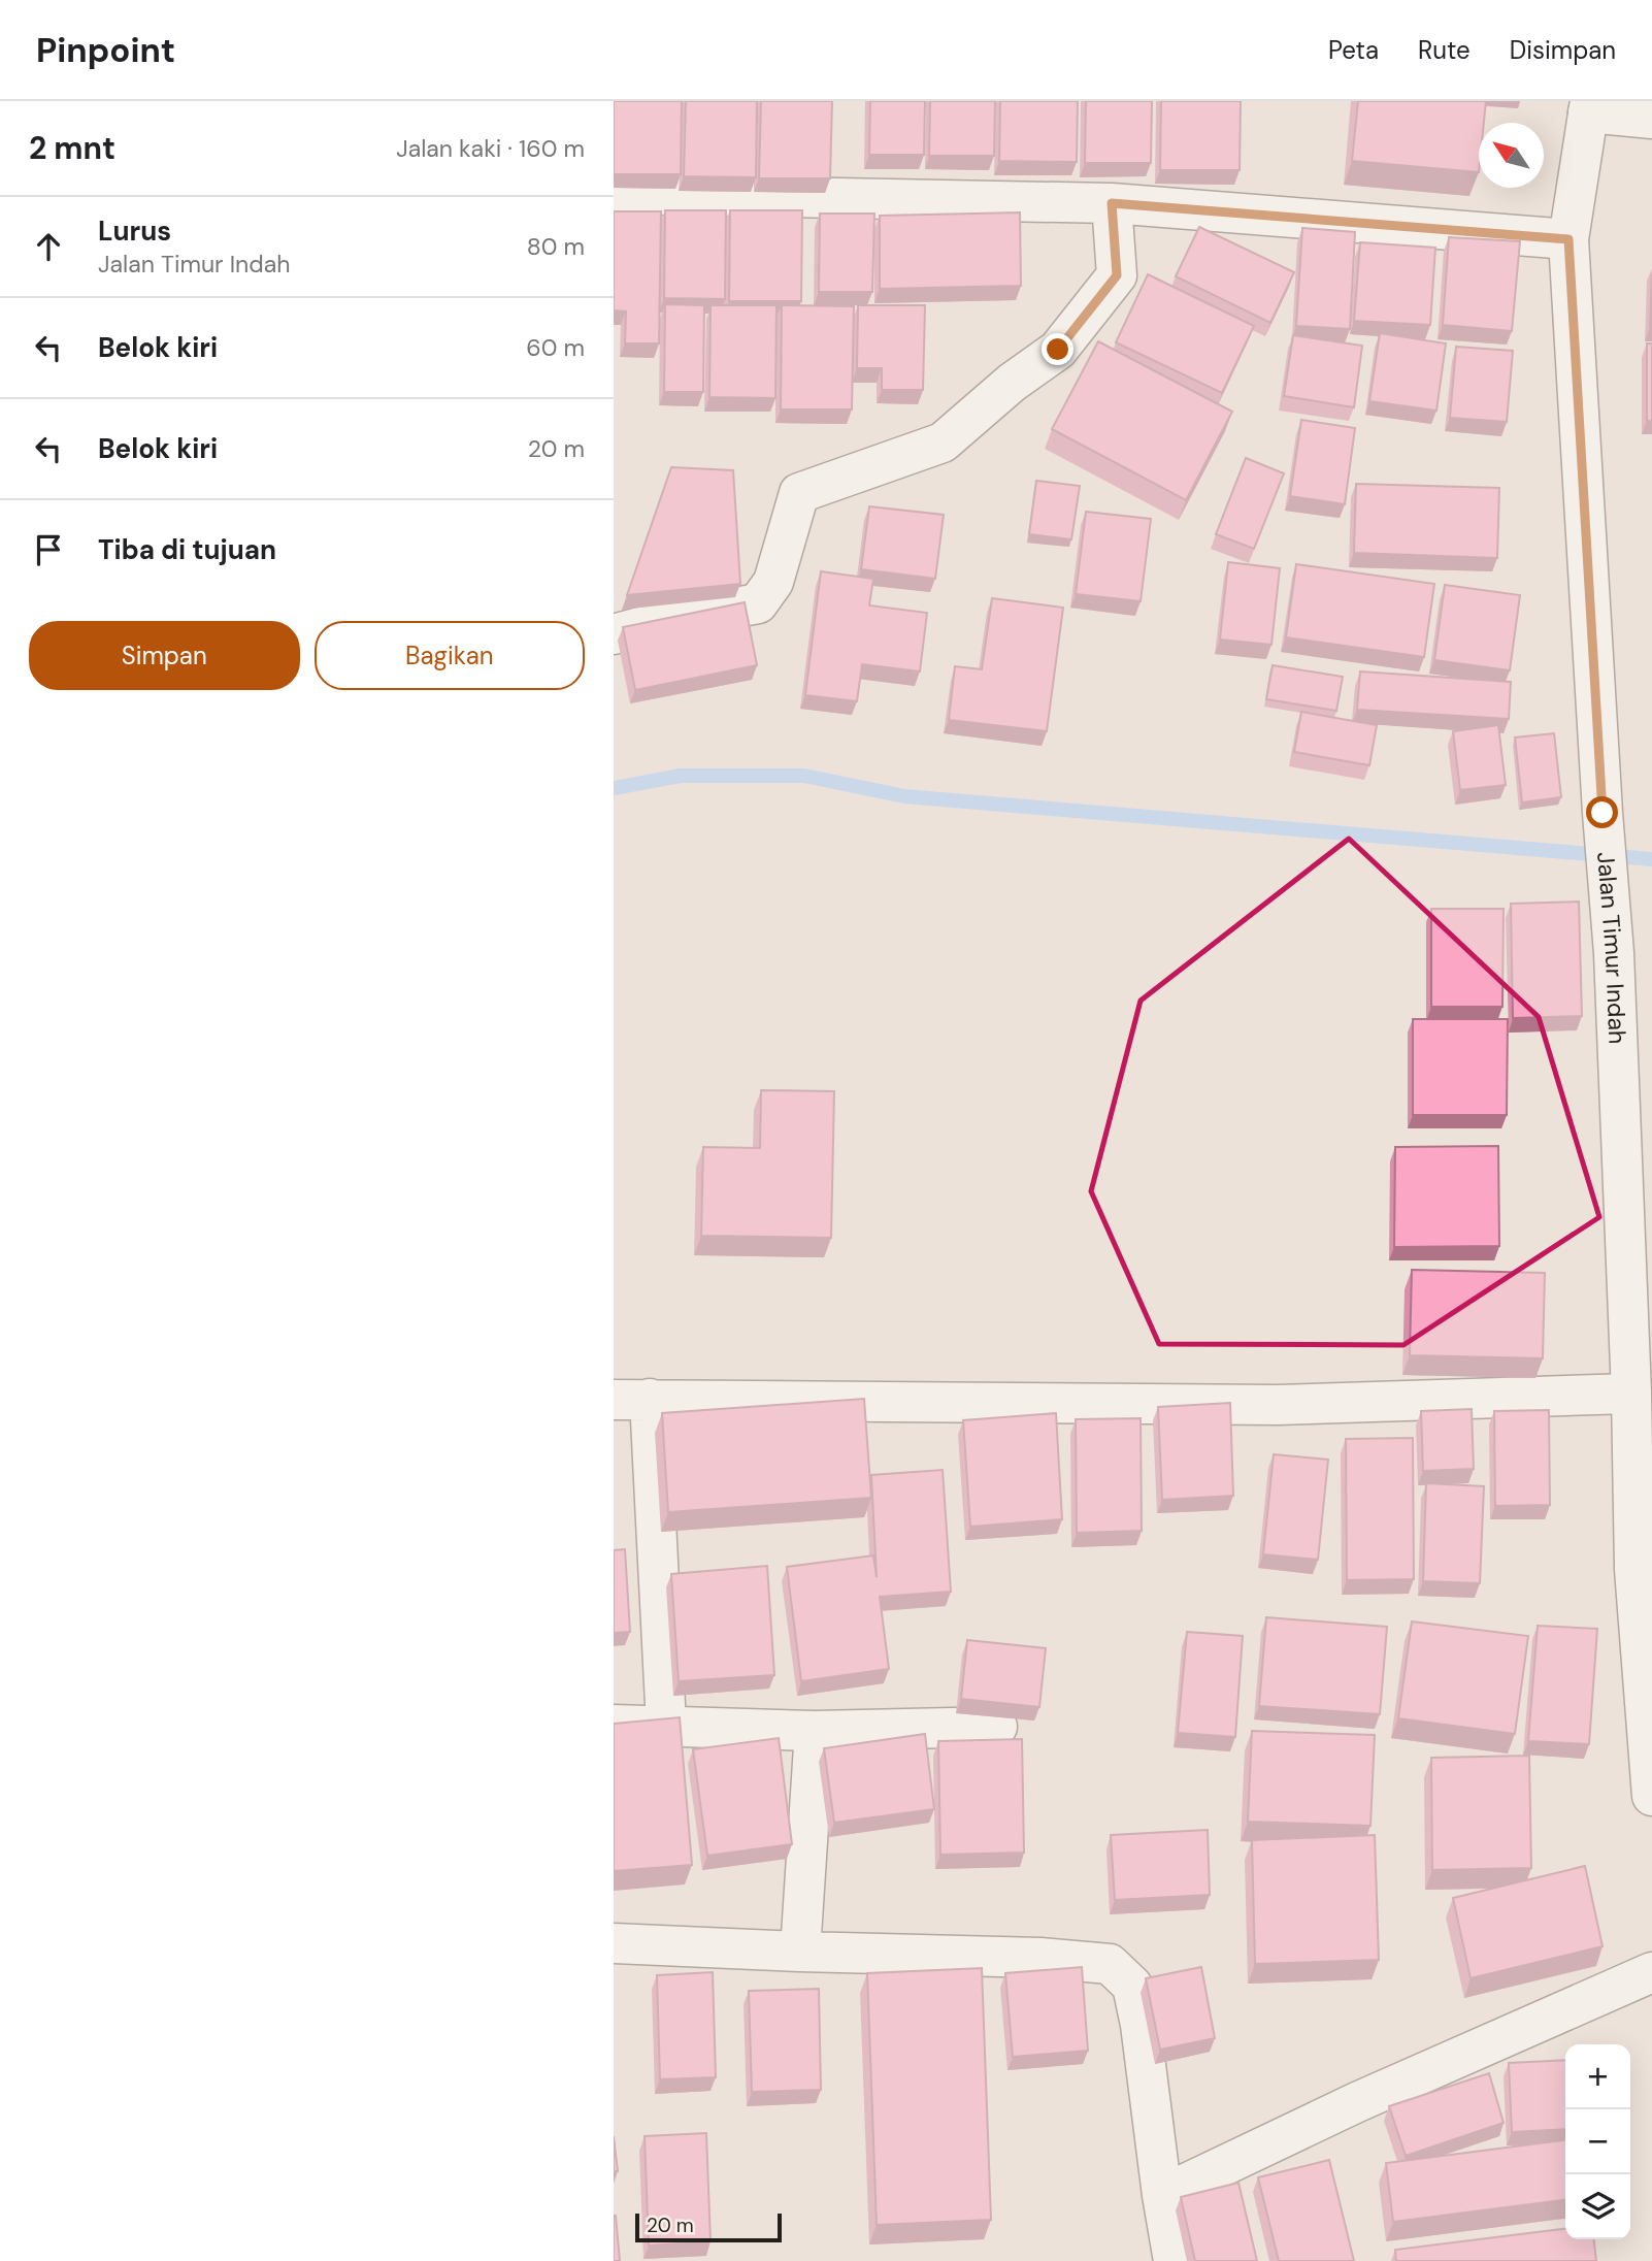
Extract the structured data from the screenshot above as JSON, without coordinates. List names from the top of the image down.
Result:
{
  "streets": {
    "street": ["Jalan Timur Indah"]
  },
  "scale_bar": "20 m",
  "north": "top left",
  "page": {
    "header": "Pinpoint",
    "nav": ["Peta", "Rute", "Disimpan"],
    "heading": ["2 mnt", "Jalan kaki · 160 m"],
    "list": [
      ["Lurus", "Jalan Timur Indah", "80 m"],
      ["Belok kiri", "60 m"],
      ["Belok kiri", "20 m"],
      "Tiba di tujuan"
    ],
    "buttons": ["Simpan", "Bagikan"],
    "map_buttons": ["+", "−"],
    "scale": "20 m"
  }
}
